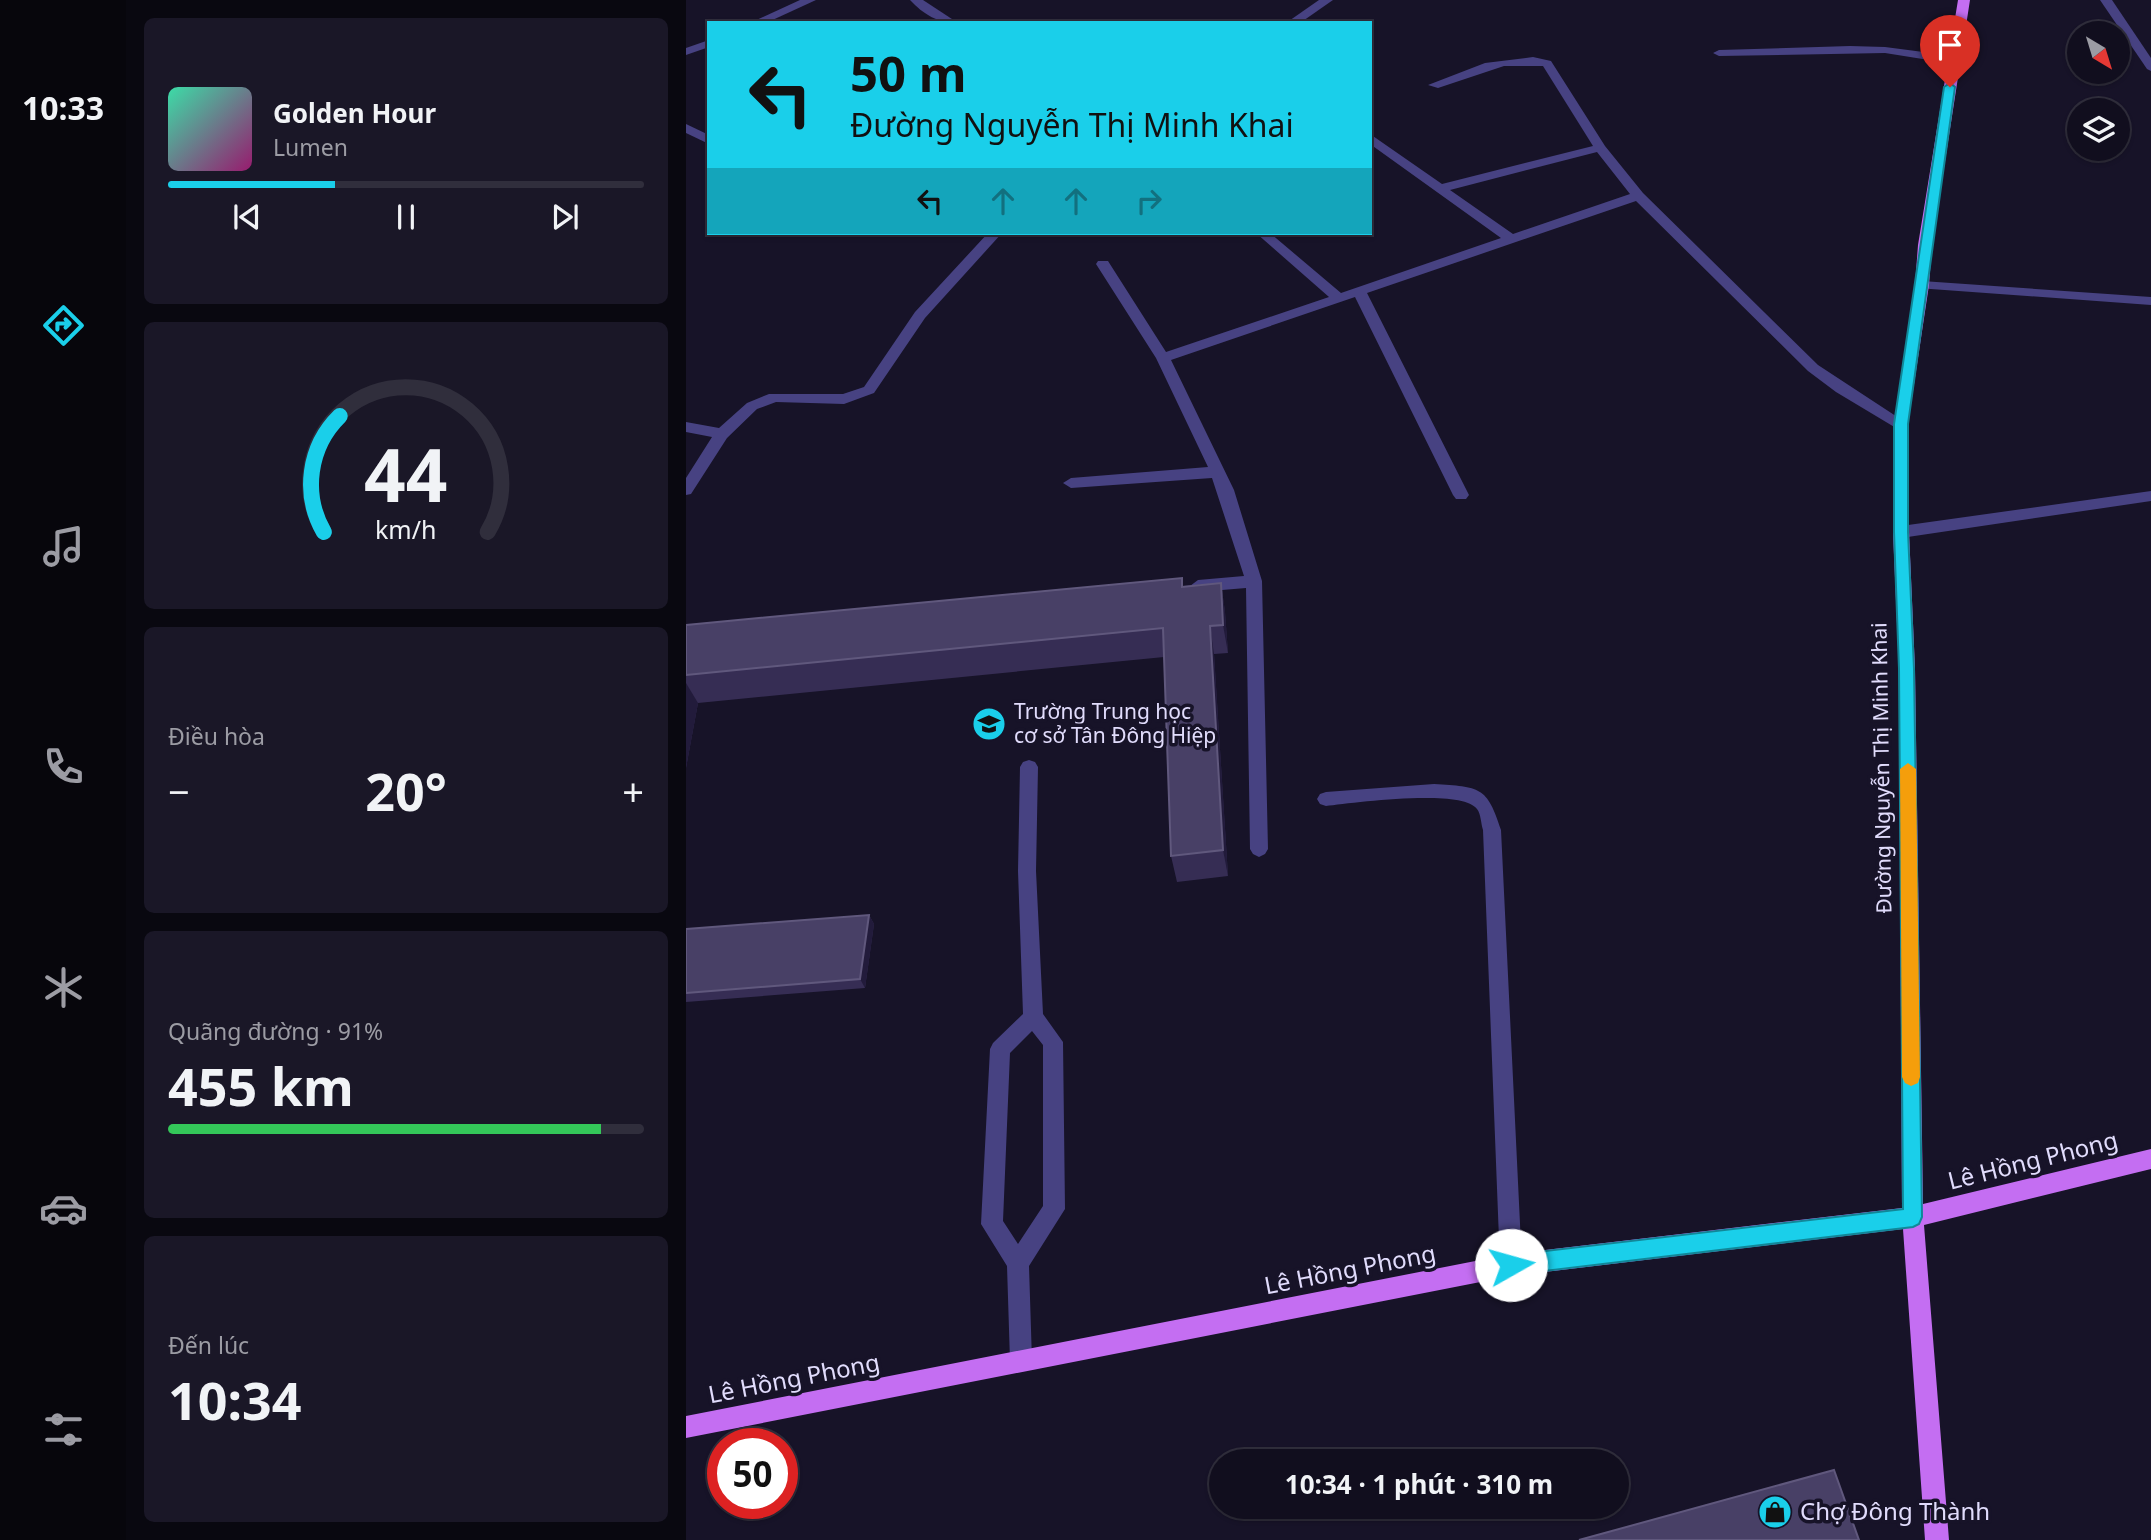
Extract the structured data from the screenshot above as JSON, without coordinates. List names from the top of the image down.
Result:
{
  "streets": {
    "main road": ["Đường Nguyễn Thị Minh Khai", "Lê Hồng Phong"]
  },
  "crossings": [
    ["Đường Nguyễn Thị Minh Khai", "Lê Hồng Phong"]
  ],
  "places": {
    "school or university": ["Trường Trung học cơ sở Tân Đông Hiệp"],
    "shop": ["Chợ Đông Thành"]
  },
  "north": "bottom right",
  "page": {
    "tabs": "10:33",
    "turn": ["50 m", "Đường Nguyễn Thị Minh Khai"],
    "song": ["Golden Hour", "Lumen"],
    "tile": [
      "Điều hòa",
      ["Quãng đường · 91%", "455 km"],
      ["Đến lúc", "10:34"]
    ],
    "heat": ["−", "20°", "+"],
    "limit": "50",
    "trip": "10:34 · 1 phút · 310 m",
    "gauge": ["44", "km/h"]
  }
}
